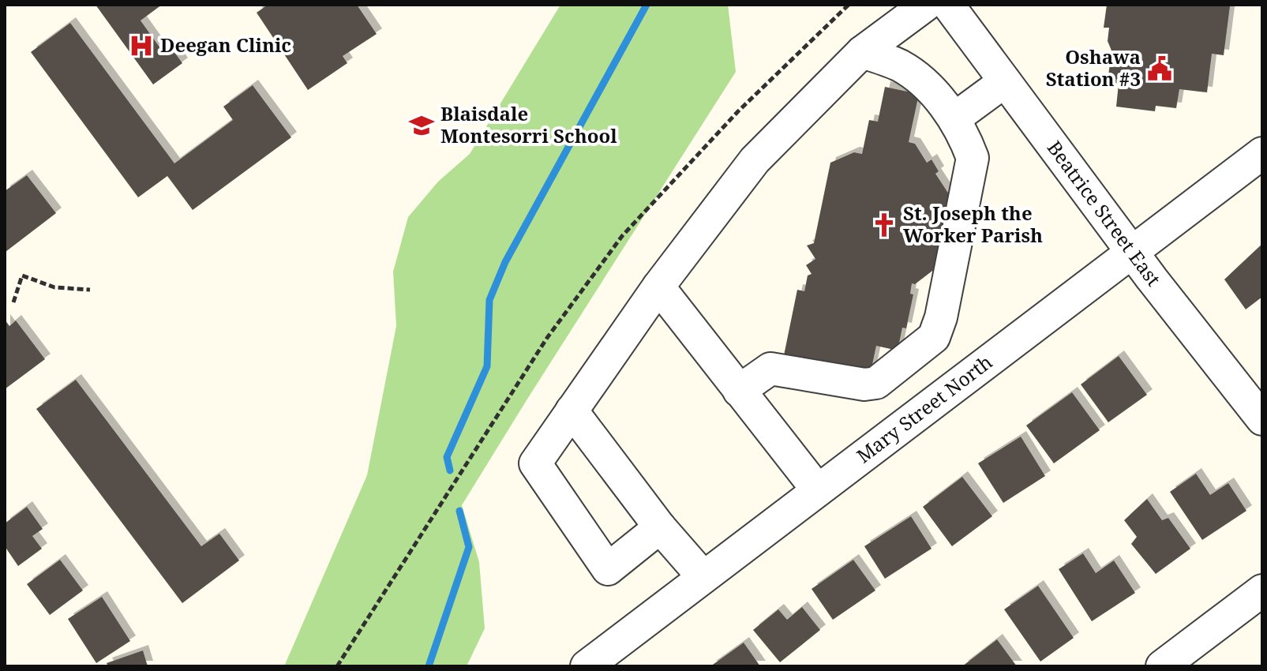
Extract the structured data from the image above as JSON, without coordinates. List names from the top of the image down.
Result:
{
  "streets": {
    "street": ["Beatrice Street East", "Mary Street North"]
  },
  "crossings": [
    ["Beatrice Street East", "Mary Street North"]
  ],
  "places": {
    "hospital": ["Deegan Clinic"],
    "public building": ["Oshawa Station #3"],
    "school or university": ["Blaisdale Montesorri School"],
    "church": ["St. Joseph the Worker Parish"]
  }
}
